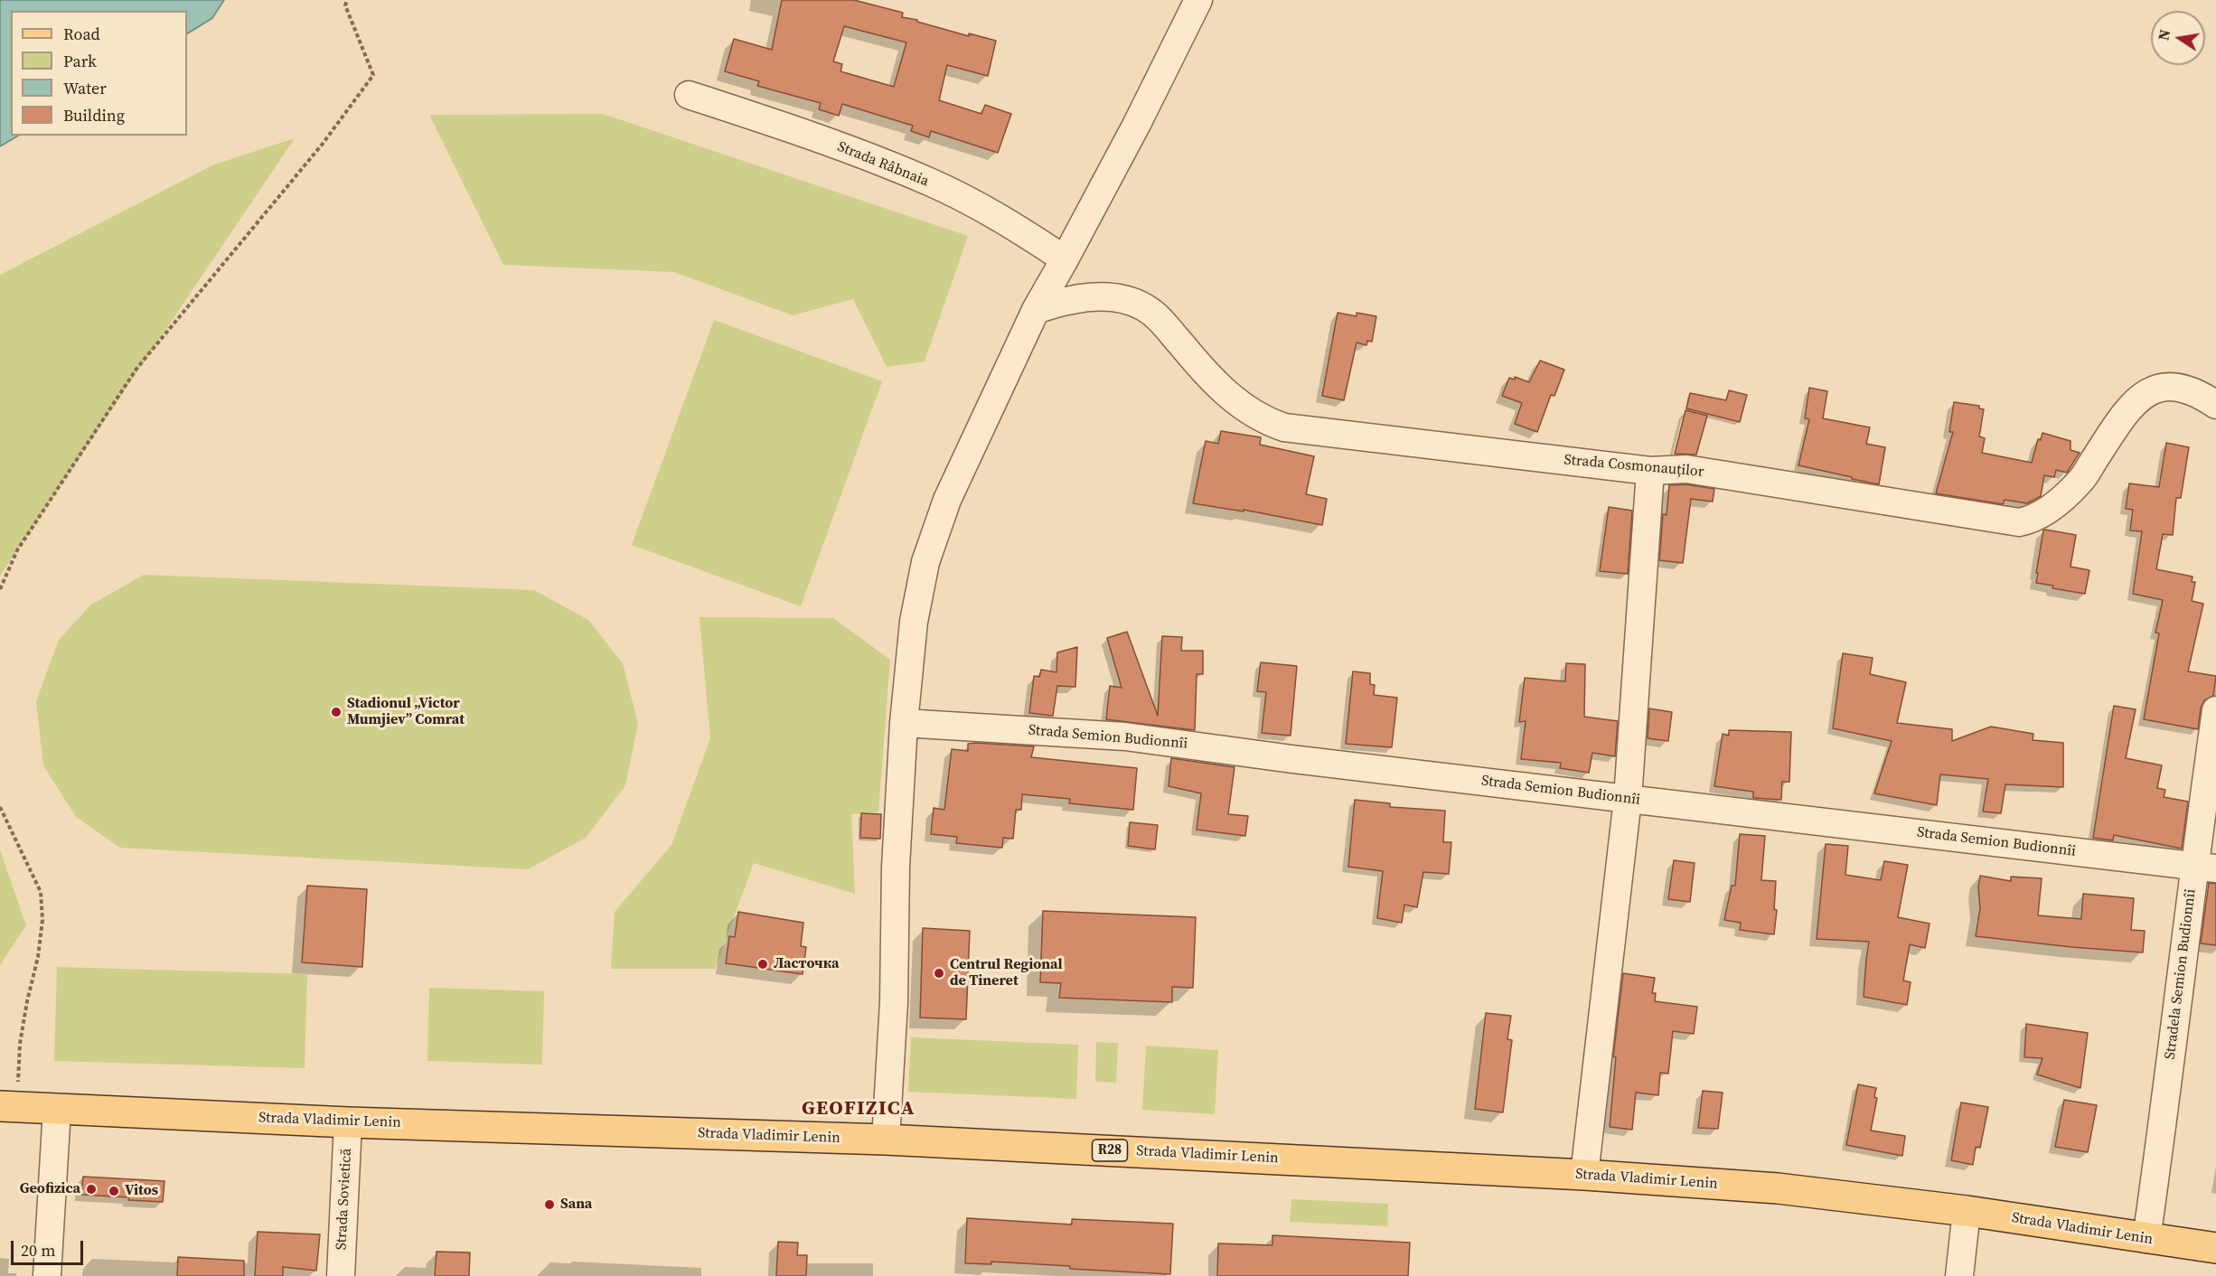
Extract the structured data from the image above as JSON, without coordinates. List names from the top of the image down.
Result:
{
  "streets": {
    "main road": ["Strada Vladimir Lenin", "R28"],
    "street": [
      "Strada Râbnaia",
      "Strada Cosmonauților",
      "Strada Semion Budionnîi",
      "Stradela Semion Budionnîi",
      "Strada Sovietică"
    ]
  },
  "crossings": [
    ["Strada Semion Budionnîi", "Stradela Semion Budionnîi"],
    ["Stradela Semion Budionnîi", "Strada Vladimir Lenin"],
    ["Strada Vladimir Lenin", "Strada Sovietică"]
  ],
  "districts": ["GEOFIZICA"],
  "places": [
    "Stadionul „Victor Mumjiev” Comrat",
    "Ласточка",
    "Centrul Regional de Tineret",
    "Geofizica",
    "Vitos",
    "Sana"
  ],
  "legend": [
    "Road",
    "Park",
    "Water",
    "Building"
  ],
  "scale_bar": "20 m",
  "north": "left"
}
